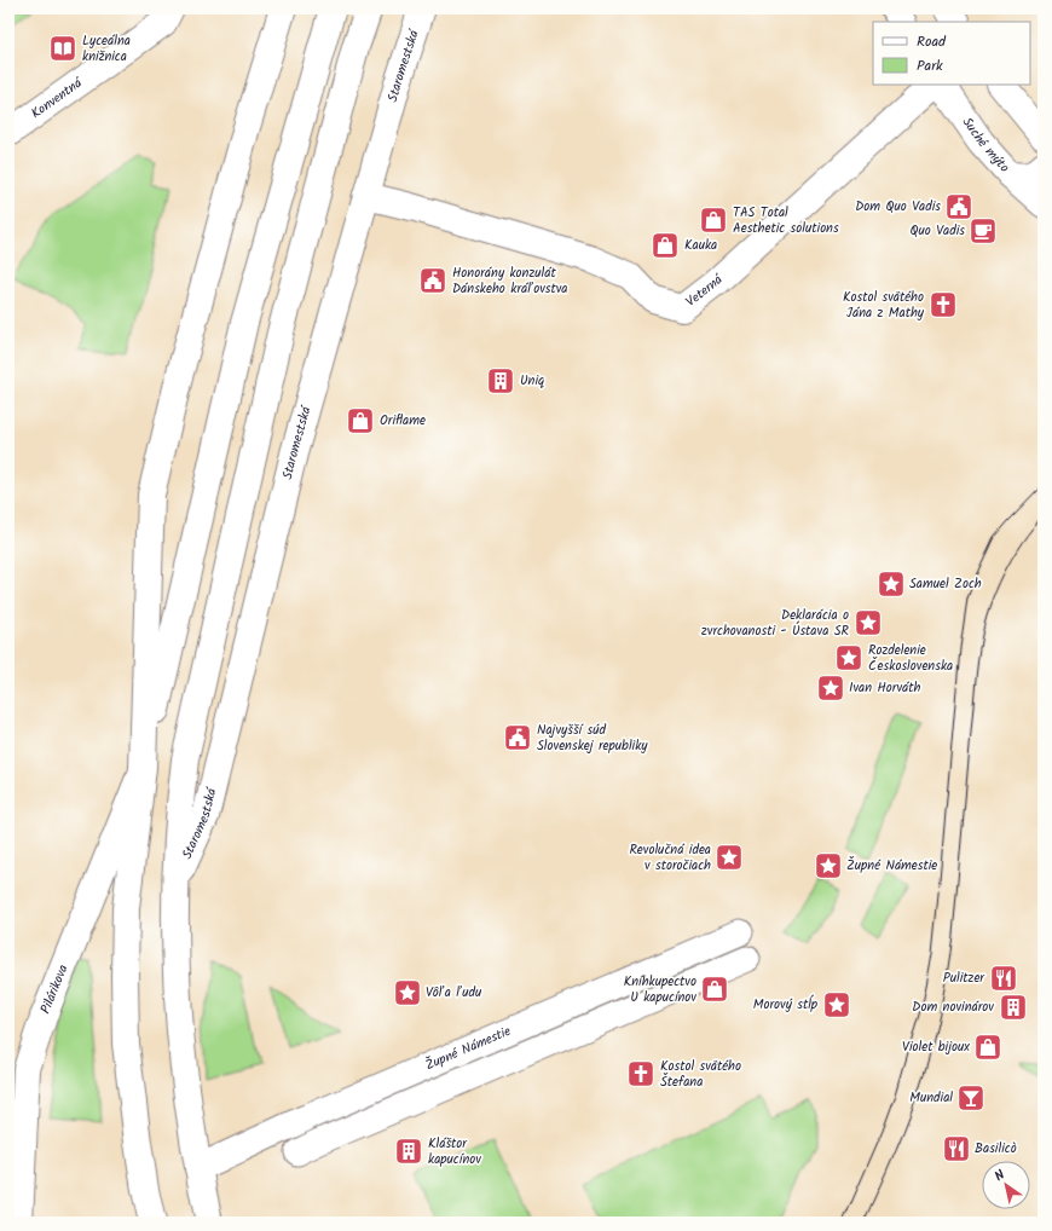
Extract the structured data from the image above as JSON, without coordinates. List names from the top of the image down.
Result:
{
  "streets": {
    "main road": [
      "Staromestská",
      "Konventná",
      "Suché mýto",
      "Veterná",
      "Pilárikova",
      "Župné Námestie"
    ]
  },
  "crossings": [
    ["Staromestská", "Veterná"],
    ["Staromestská", "Župné Námestie"]
  ],
  "places": {
    "library": ["Lyceálna knižnica"],
    "public building": ["Dom Quo Vadis", "Honorány konzulát Dánskeho kráľovstva", "Najvyšší súd Slovenskej republiky"],
    "shop": [
      "TAS Total Aesthetic solutions",
      "Kauka",
      "Oriflame",
      "Kníhkupectvo U kapucínov",
      "Violet bijoux"
    ],
    "cafe": ["Quo Vadis"],
    "church": ["Kostol svätého Jána z Mathy", "Kostol svätého Štefana"],
    "building": ["Uniq", "Dom novinárov", "Kláštor kapucínov"],
    "place": [
      "Samuel Zoch",
      "Deklarácia o zvrchovanosti - Ústava SR",
      "Rozdelenie Československa",
      "Ivan Horváth",
      "Revolučná idea v storočiach",
      "Župné Námestie",
      "Vôľa ľudu",
      "Morový stĺp"
    ],
    "restaurant": ["Pulitzer", "Basilicò"],
    "bar": ["Mundial"]
  },
  "legend": ["Road", "Park"],
  "north": "top left"
}
